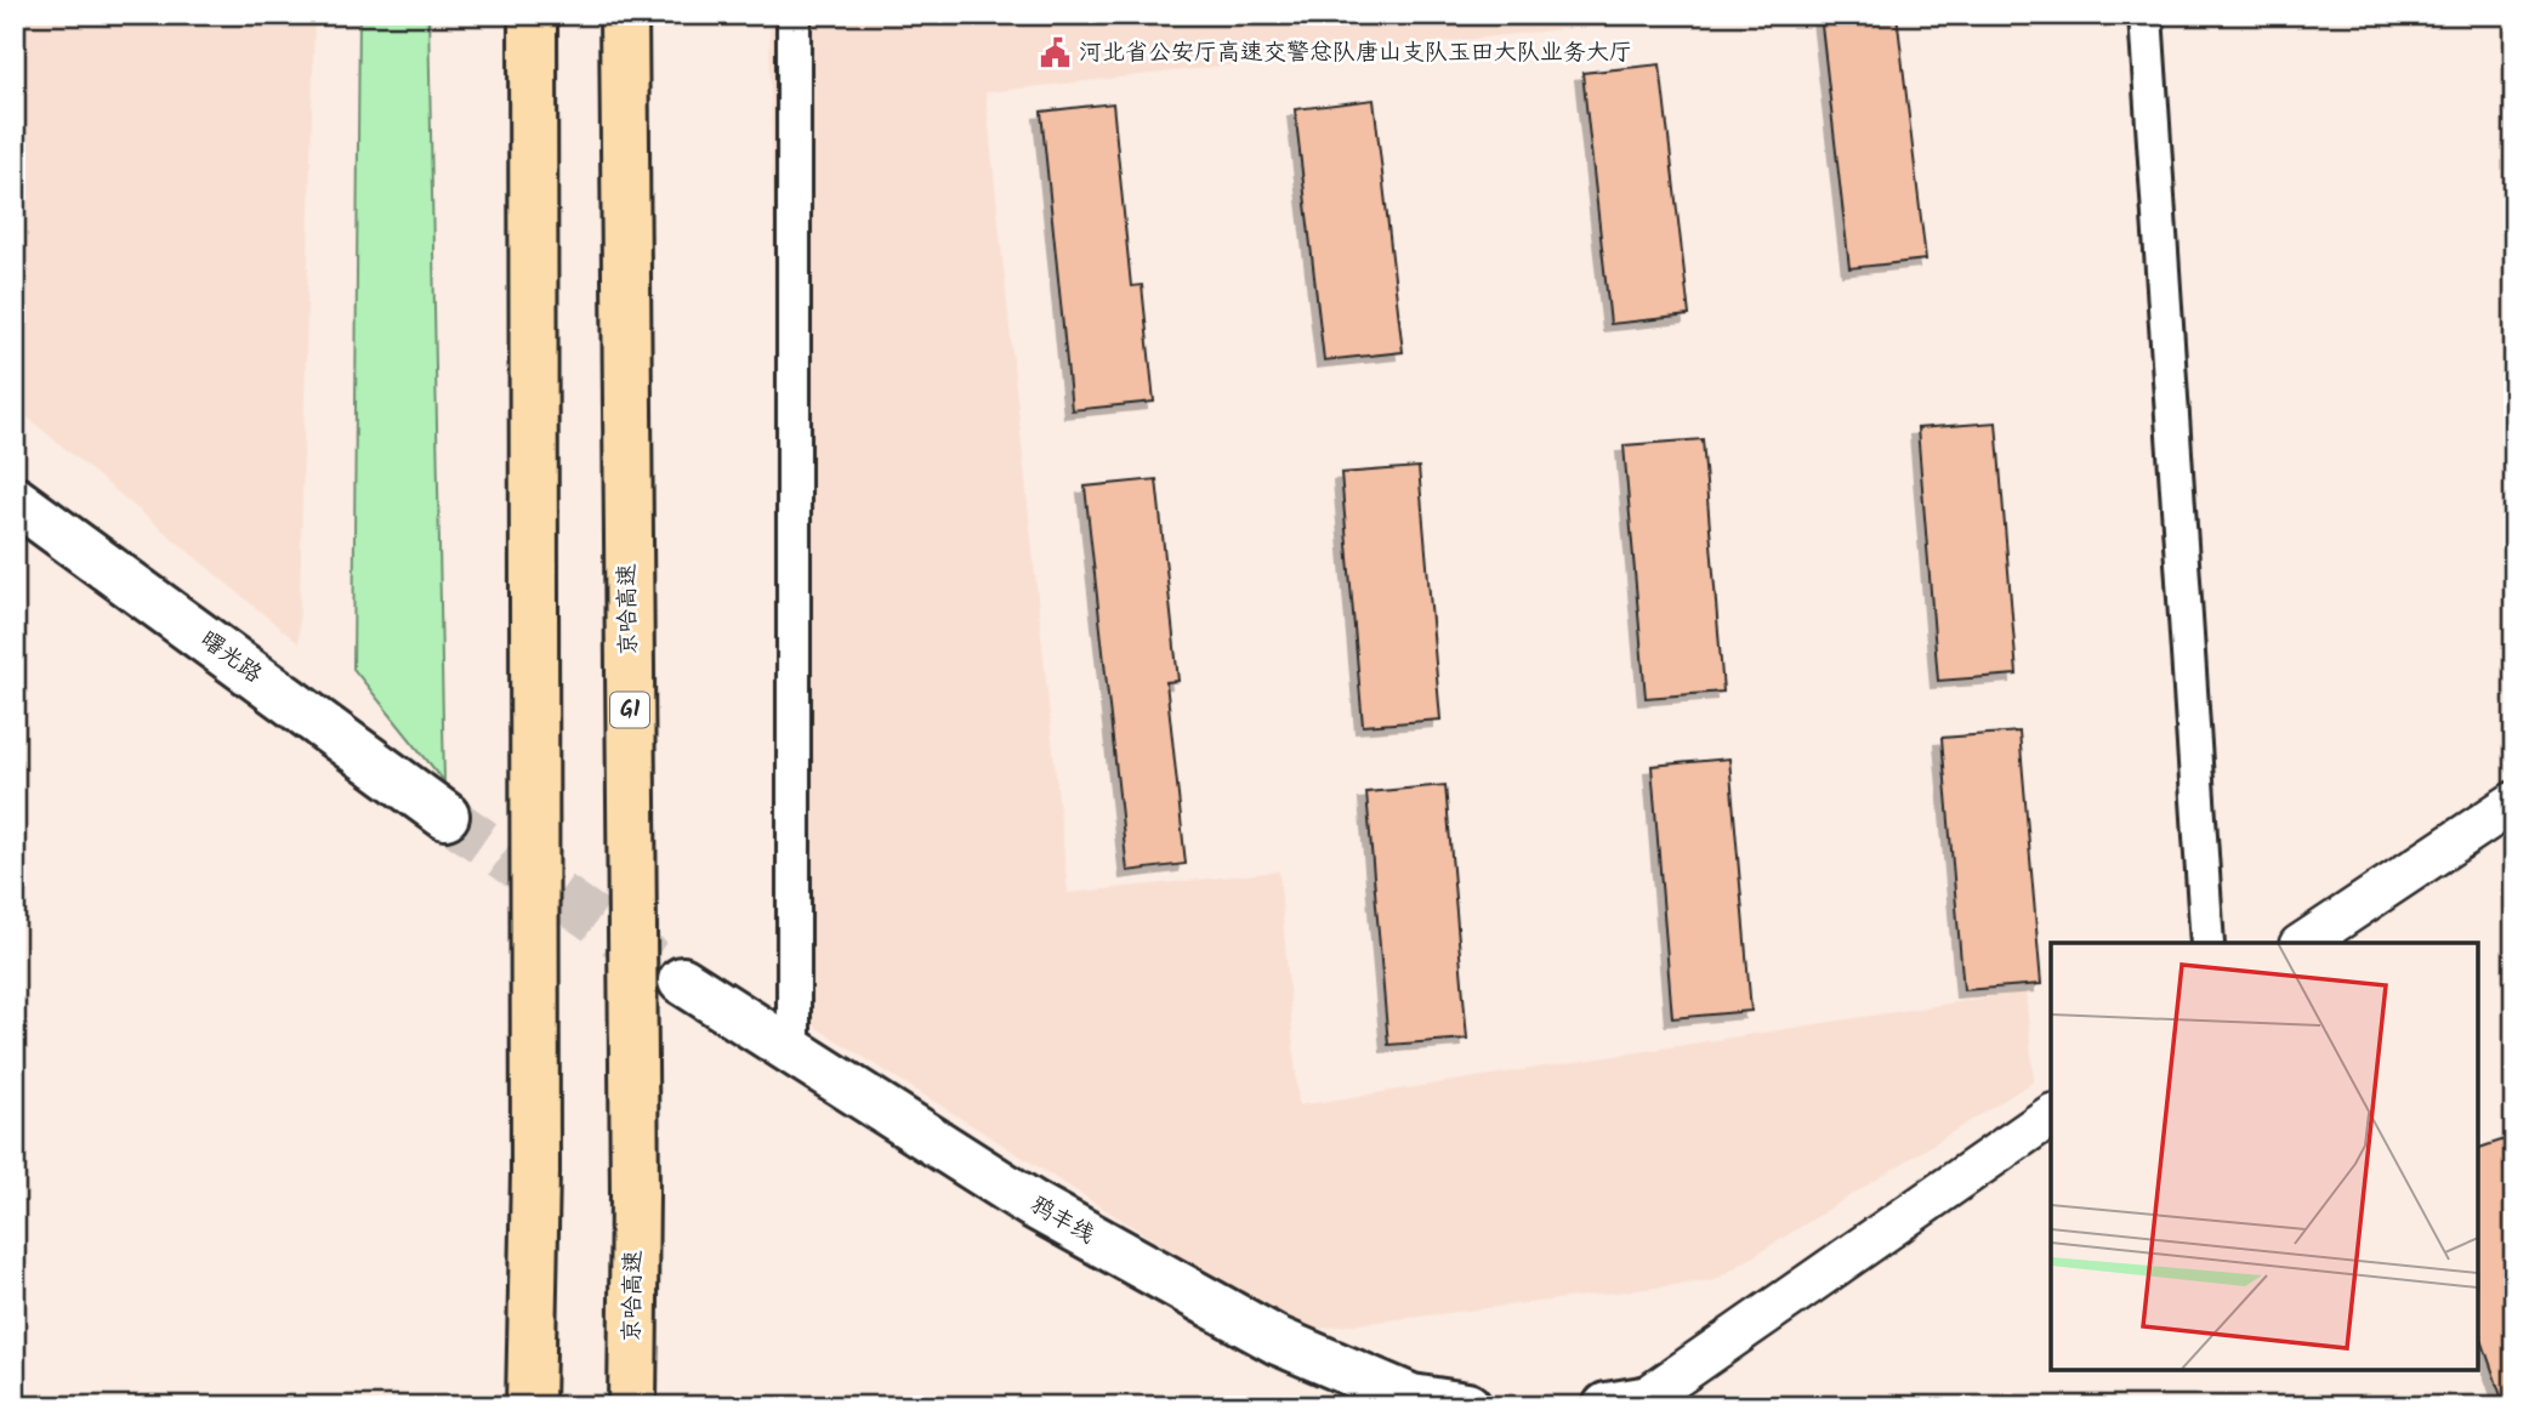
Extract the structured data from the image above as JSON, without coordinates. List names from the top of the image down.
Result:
{
  "streets": {
    "highway": ["京哈高速", "G1"],
    "main road": ["曙光路", "鸦丰线"]
  },
  "places": {
    "public building": ["河北省公安厅高速交警总队唐山支队玉田大队业务大厅"]
  }
}
